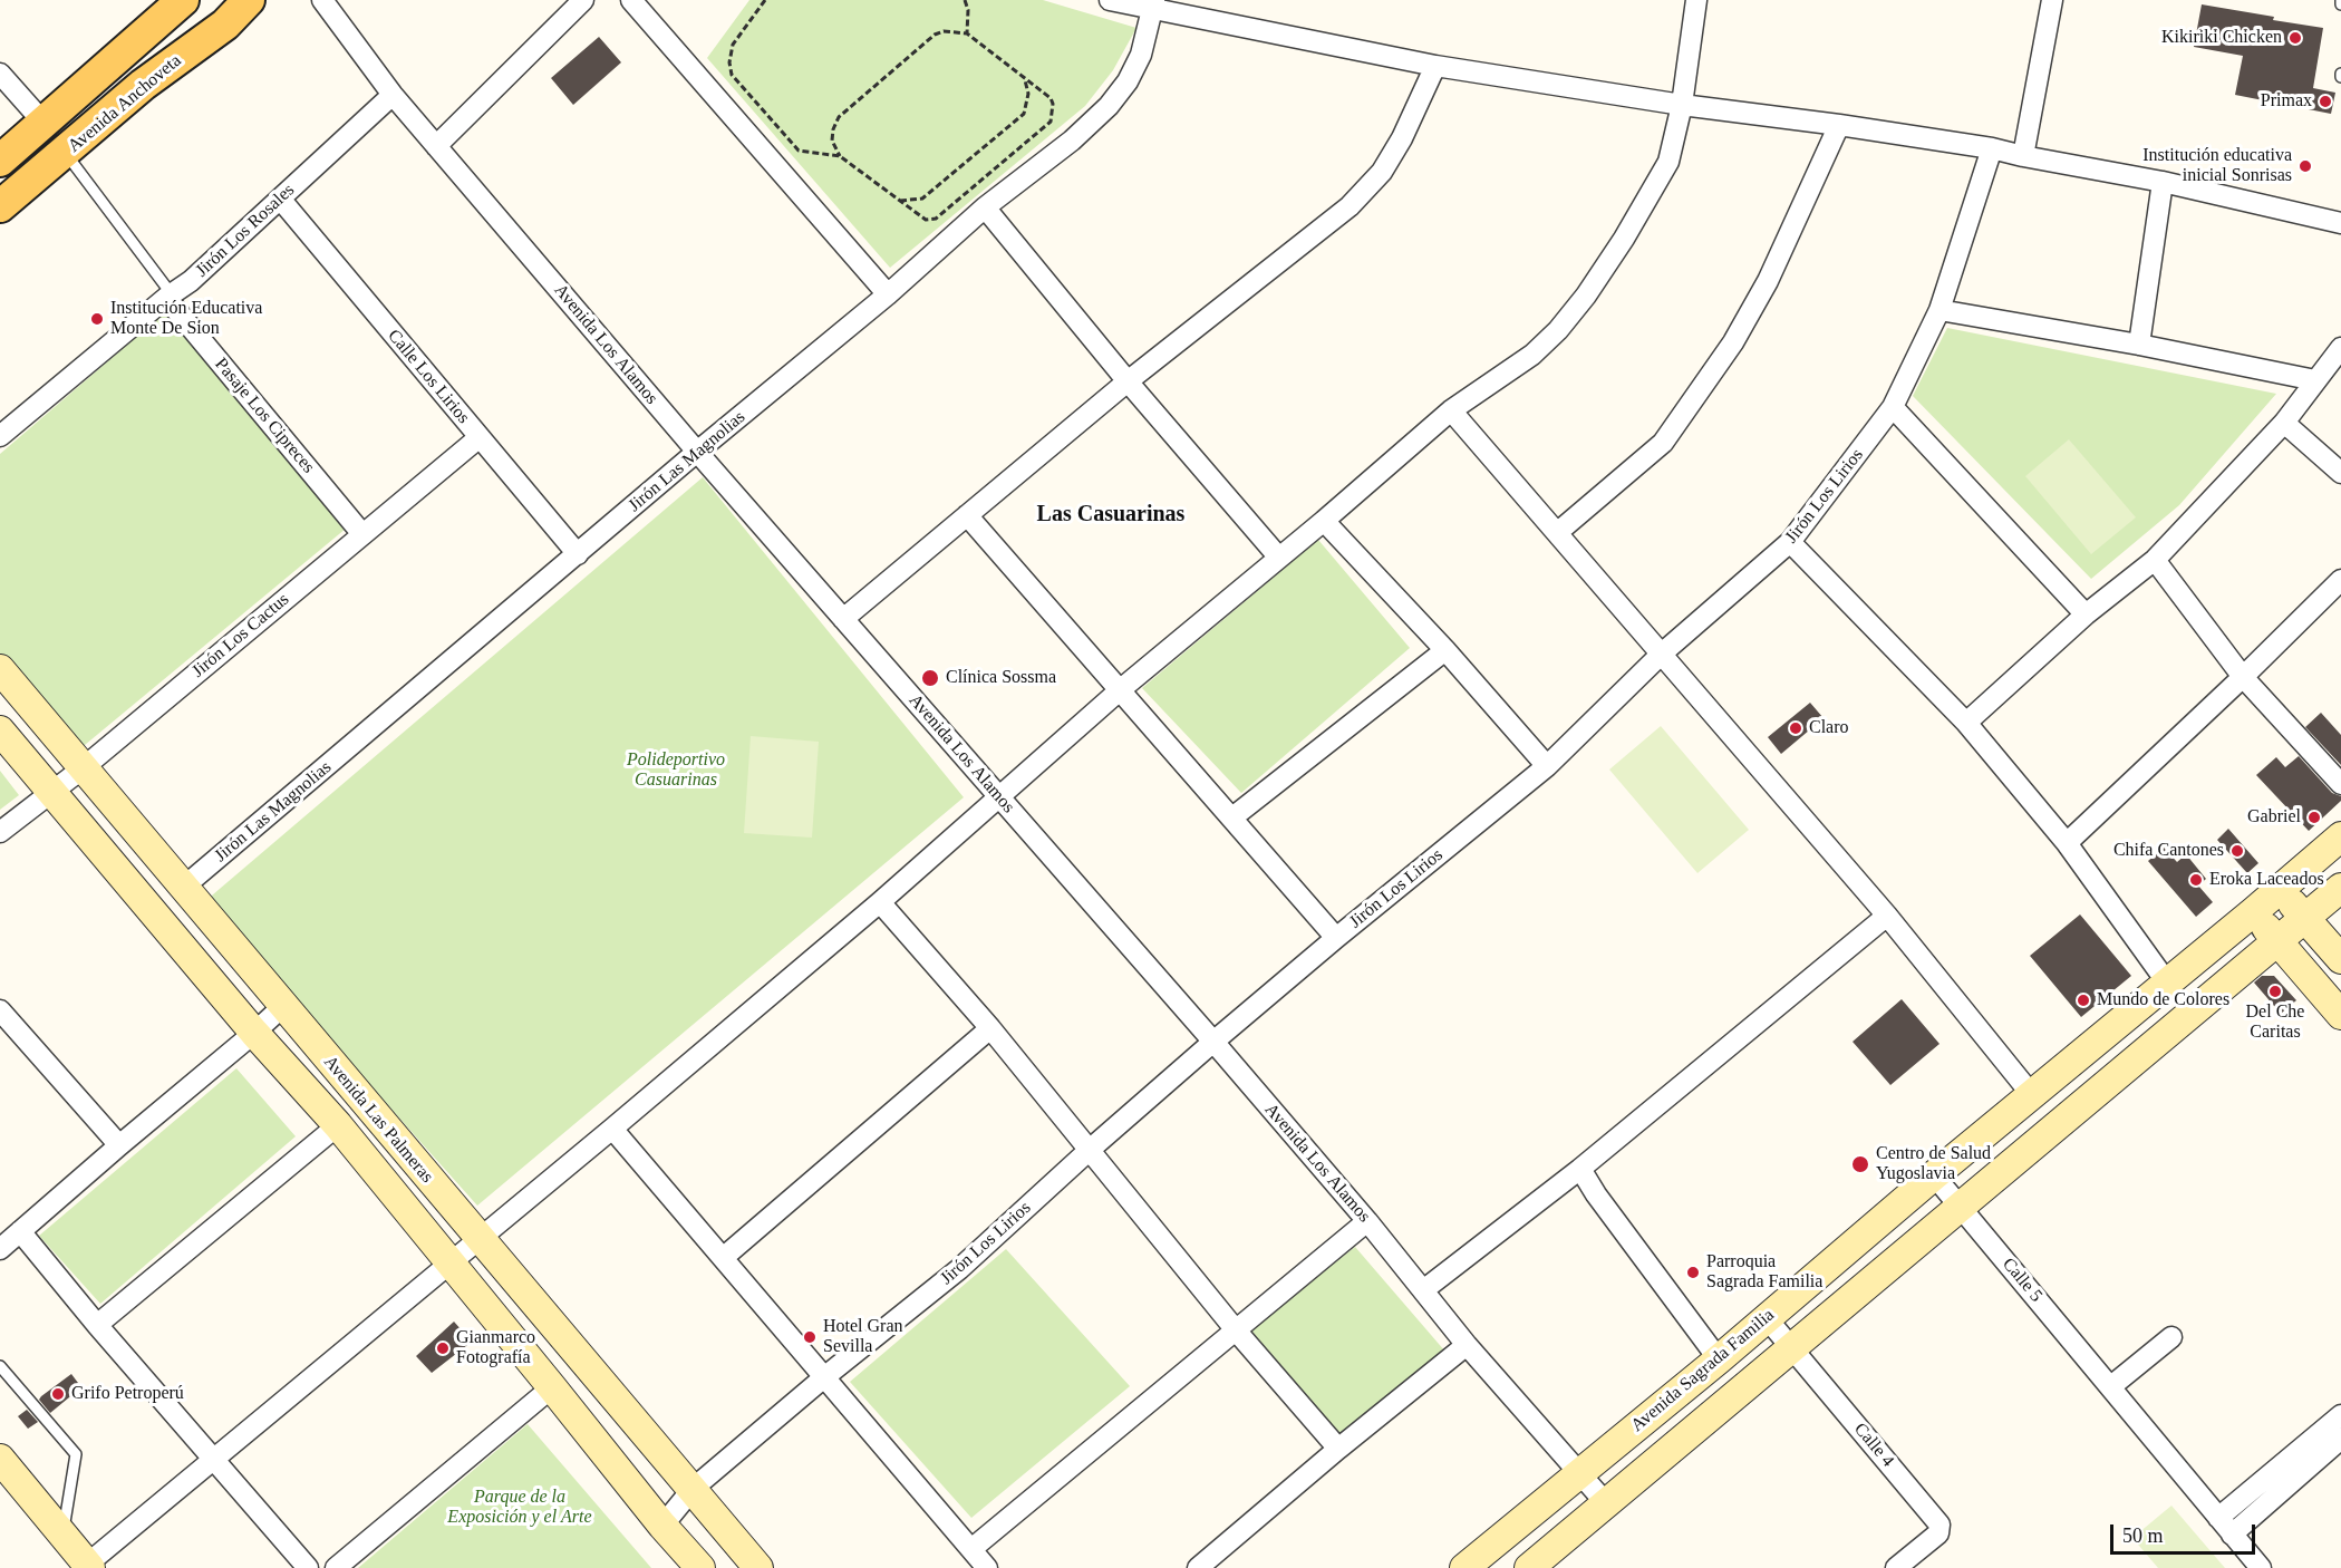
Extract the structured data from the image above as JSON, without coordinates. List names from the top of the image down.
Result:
{
  "streets": {
    "main road": ["Avenida Anchoveta", "Avenida Las Palmeras", "Avenida Sagrada Familia"],
    "street": [
      "Jirón Los Rosales",
      "Avenida Los Alamos",
      "Calle Los Lirios",
      "Pasaje Los Cipreces",
      "Jirón Las Magnolias",
      "Jirón Los Lirios",
      "Jirón Los Cactus",
      "Calle 5",
      "Calle 4"
    ]
  },
  "crossings": [
    ["Avenida Anchoveta", "Pasaje Los Cipreces"],
    ["Jirón Los Rosales", "Avenida Los Alamos"],
    ["Jirón Los Rosales", "Calle Los Lirios"],
    ["Jirón Los Rosales", "Pasaje Los Cipreces"],
    ["Avenida Los Alamos", "Jirón Las Magnolias"],
    ["Avenida Los Alamos", "Jirón Los Lirios"],
    ["Avenida Los Alamos", "Avenida Sagrada Familia"],
    ["Calle Los Lirios", "Jirón Las Magnolias"],
    ["Calle Los Lirios", "Jirón Los Cactus"],
    ["Pasaje Los Cipreces", "Jirón Los Cactus"],
    ["Jirón Las Magnolias", "Avenida Las Palmeras"],
    ["Jirón Los Lirios", "Avenida Las Palmeras"],
    ["Jirón Los Cactus", "Avenida Las Palmeras"],
    ["Calle 5", "Avenida Sagrada Familia"],
    ["Avenida Sagrada Familia", "Calle 4"]
  ],
  "districts": ["Las Casuarinas"],
  "parks": ["Polideportivo Casuarinas", "Parque de la Exposición y el Arte"],
  "places": [
    "Kikiriki Chicken",
    "Primax",
    "Institución educativa inicial Sonrisas",
    "Institución Educativa Monte De Sion",
    "Clínica Sossma",
    "Claro",
    "Gabriel",
    "Chifa Cantones",
    "Eroka Laceados",
    "Del Che Caritas",
    "Mundo de Colores",
    "Centro de Salud Yugoslavia",
    "Parroquia Sagrada Familia",
    "Hotel Gran Sevilla",
    "Gianmarco Fotografía",
    "Grifo Petroperú"
  ],
  "scale_bar": "50 m"
}
